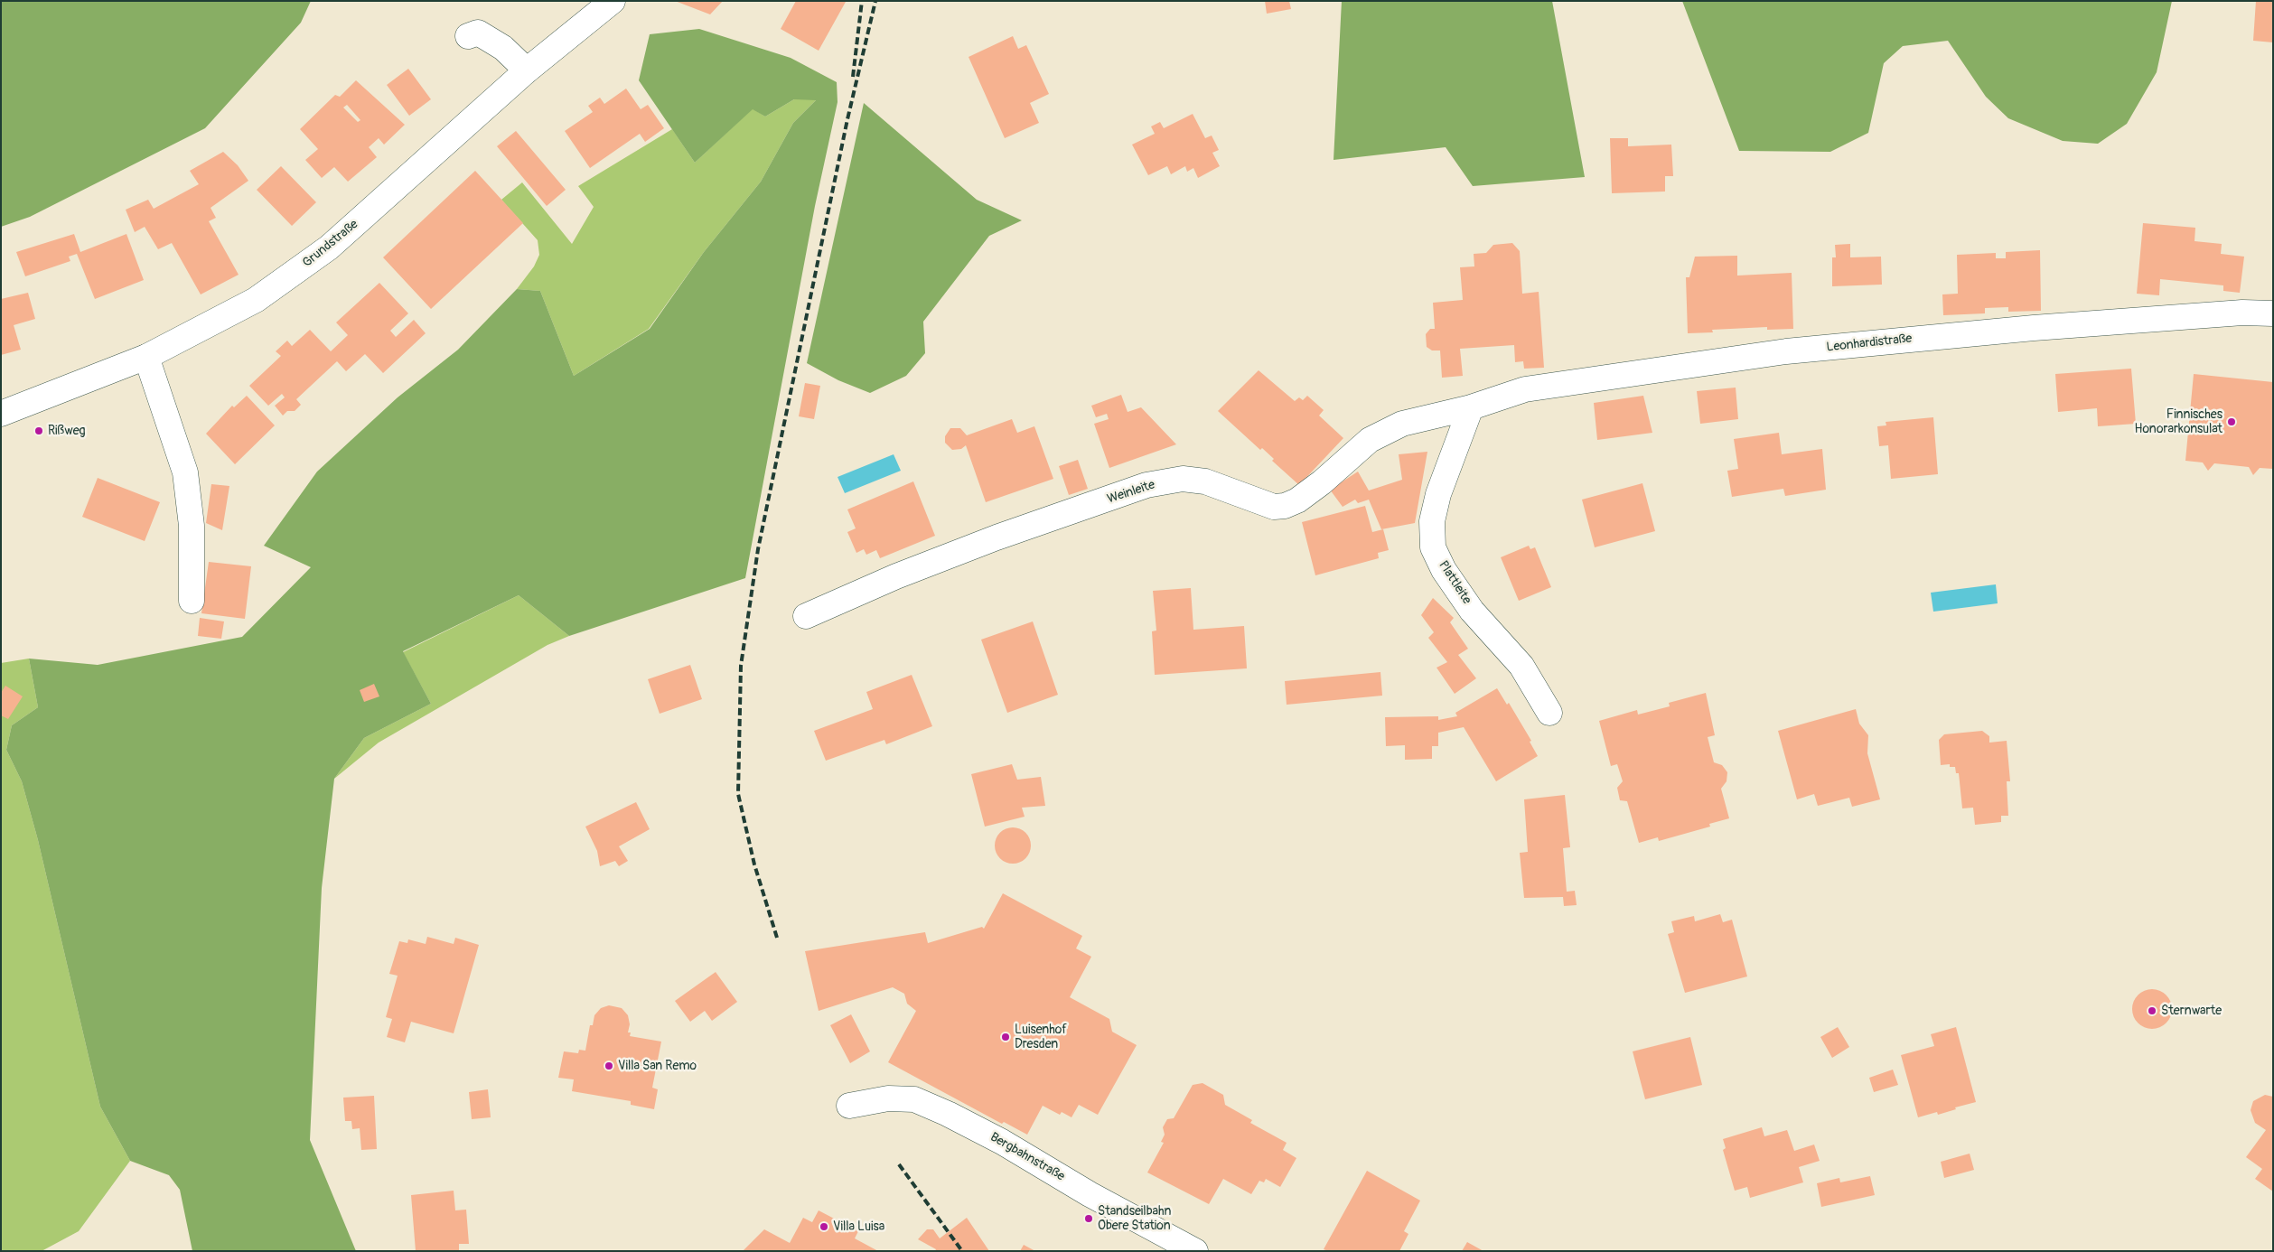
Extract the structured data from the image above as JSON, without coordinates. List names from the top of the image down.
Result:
{
  "streets": {
    "street": [
      "Grundstraße",
      "Leonhardistraße",
      "Weinleite",
      "Plattleite",
      "Bergbahnstraße"
    ]
  },
  "crossings": [
    ["Leonhardistraße", "Weinleite"],
    ["Leonhardistraße", "Plattleite"],
    ["Weinleite", "Plattleite"]
  ],
  "places": [
    "Finnisches Honorarkonsulat",
    "Rißweg",
    "Sternwarte",
    "Luisenhof Dresden",
    "Villa San Remo",
    "Standseilbahn Obere Station",
    "Villa Luisa"
  ]
}
